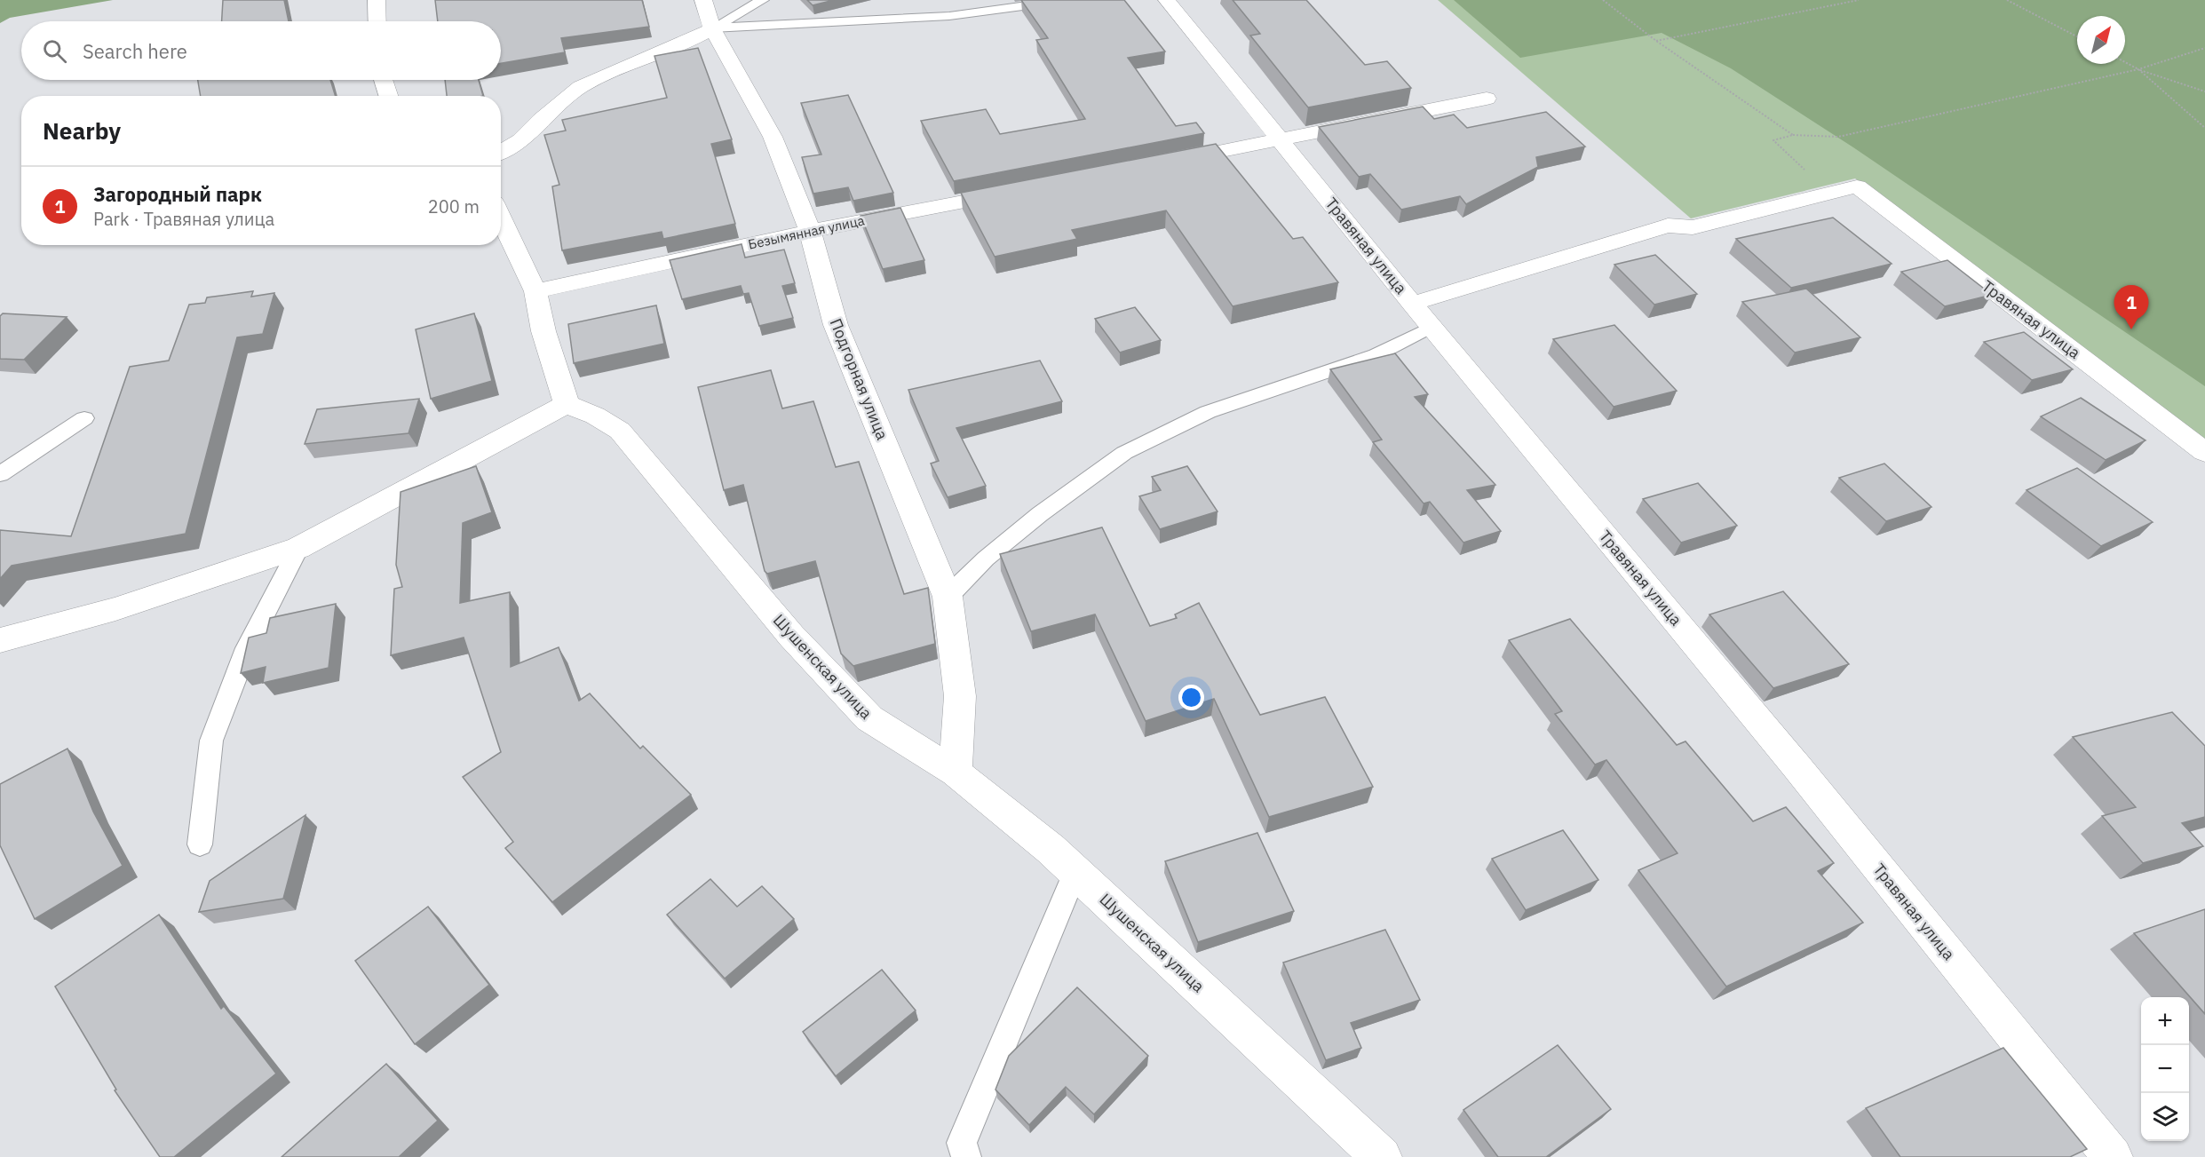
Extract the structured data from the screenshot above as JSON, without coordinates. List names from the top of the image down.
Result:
{
  "streets": {
    "street": [
      "Безымянная улица",
      "Травяная улица",
      "Подгорная улица",
      "Шушенская улица"
    ]
  },
  "crossings": [
    ["Безымянная улица", "Подгорная улица"],
    ["Подгорная улица", "Шушенская улица"]
  ],
  "north": "top right",
  "page": {
    "search": "Search here",
    "heading": "Nearby",
    "list": [
      {
        "mark": "1",
        "name": "Загородный парк",
        "note": "Park · Травяная улица",
        "value": "200 m"
      }
    ],
    "pins": "1",
    "map_buttons": ["+", "−"]
  }
}
